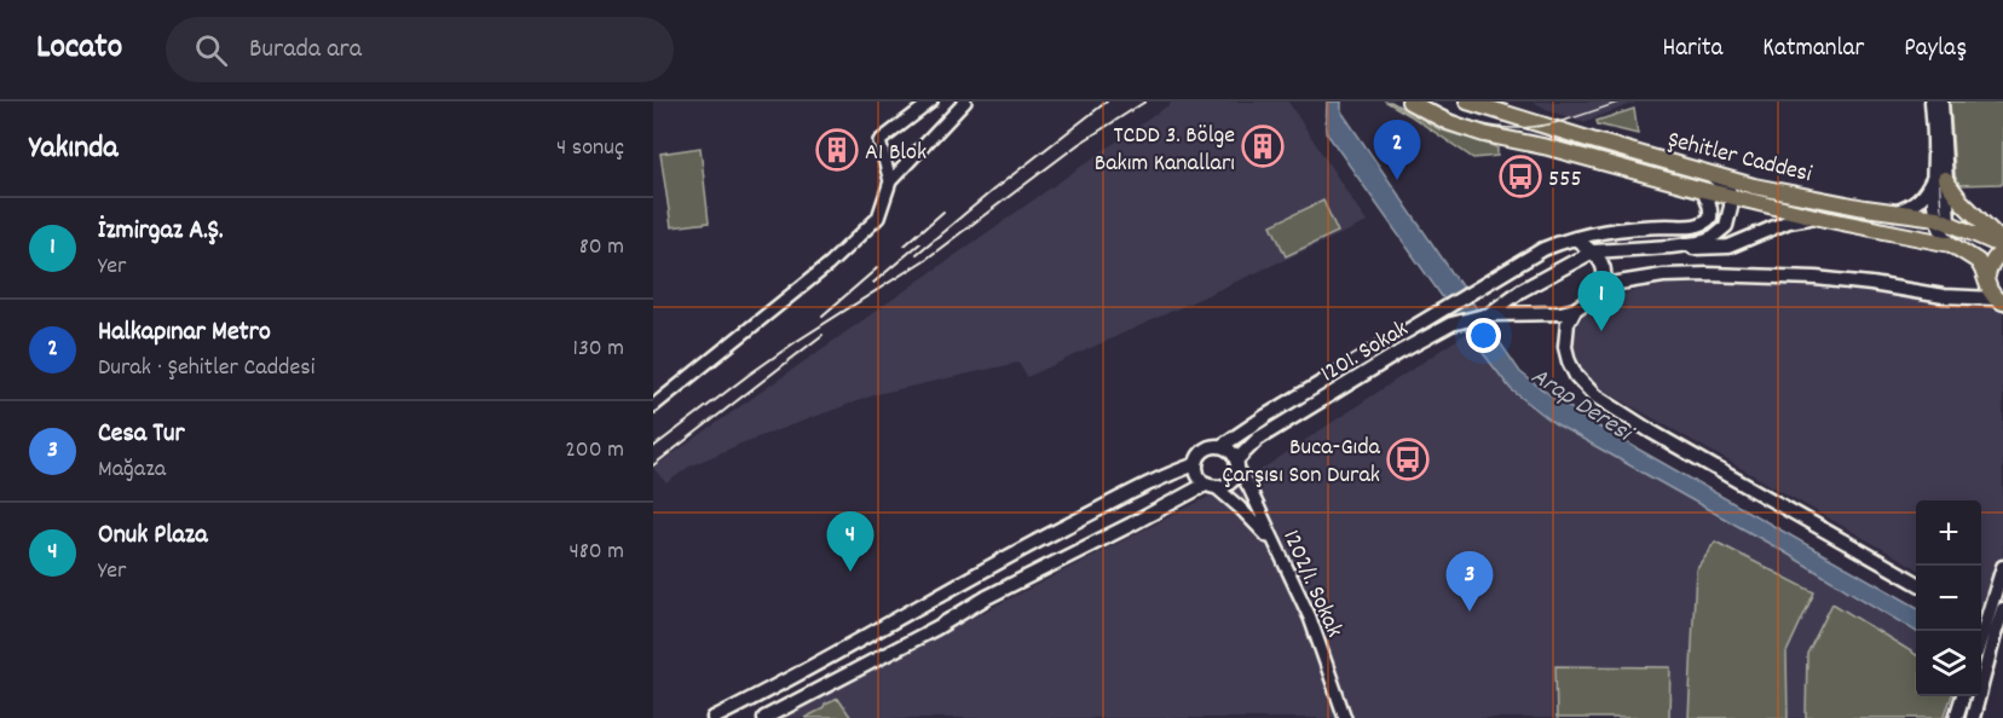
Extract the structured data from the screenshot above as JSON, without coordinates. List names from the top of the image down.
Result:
{
  "streets": {
    "main road": ["Şehitler Caddesi", "1201. Sokak"],
    "street": ["1202/1. Sokak"]
  },
  "crossings": [
    ["1201. Sokak", "1202/1. Sokak"]
  ],
  "water": ["Arap Deresi"],
  "places": {
    "building": ["TCDD 3. Bölge Bakım Kanalları", "A1 Blok"],
    "bus stop": ["555", "Buca-Gıda Çarşısı Son Durak"]
  },
  "page": {
    "header": "Locato",
    "search": "Burada ara",
    "nav": ["Harita", "Katmanlar", "Paylaş"],
    "heading": ["Yakında", "4 sonuç"],
    "pins": [
      "2",
      "1",
      "4",
      "3"
    ],
    "list": [
      {
        "mark": "1",
        "name": "İzmirgaz A.Ş.",
        "note": "Yer",
        "value": "80 m"
      },
      {
        "mark": "2",
        "name": "Halkapınar Metro",
        "note": "Durak · Şehitler Caddesi",
        "value": "130 m"
      },
      {
        "mark": "3",
        "name": "Cesa Tur",
        "note": "Mağaza",
        "value": "200 m"
      },
      {
        "mark": "4",
        "name": "Onuk Plaza",
        "note": "Yer",
        "value": "480 m"
      }
    ],
    "map_buttons": ["+", "−"]
  }
}
